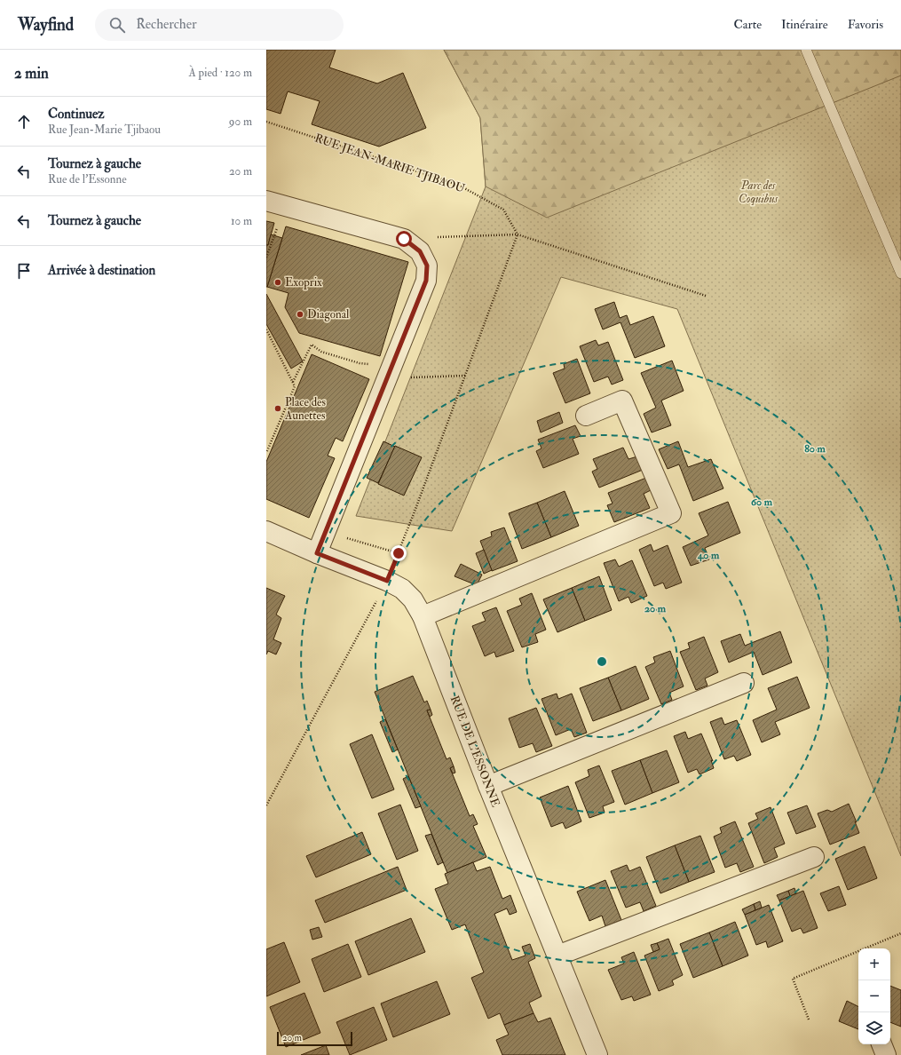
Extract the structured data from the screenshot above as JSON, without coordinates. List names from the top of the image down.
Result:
{
  "streets": {
    "street": ["RUE DE L'ESSONNE"],
    "path": ["RUE JEAN-MARIE TJIBAOU"]
  },
  "parks": ["Parc des Coquibus"],
  "places": ["Exoprix", "Diagonal", "Place des Aunettes"],
  "scale_bar": "20 m",
  "page": {
    "header": "Wayfind",
    "search": "Rechercher",
    "nav": ["Carte", "Itinéraire", "Favoris"],
    "heading": ["2 min", "À pied · 120 m"],
    "list": [
      ["Continuez", "Rue Jean-Marie Tjibaou", "90 m"],
      ["Tournez à gauche", "Rue de l'Essonne", "20 m"],
      ["Tournez à gauche", "10 m"],
      "Arrivée à destination"
    ],
    "map_buttons": ["+", "−"],
    "scale": "20 m"
  },
  "rings": [
    "80 m",
    "60 m",
    "40 m",
    "20 m"
  ]
}
